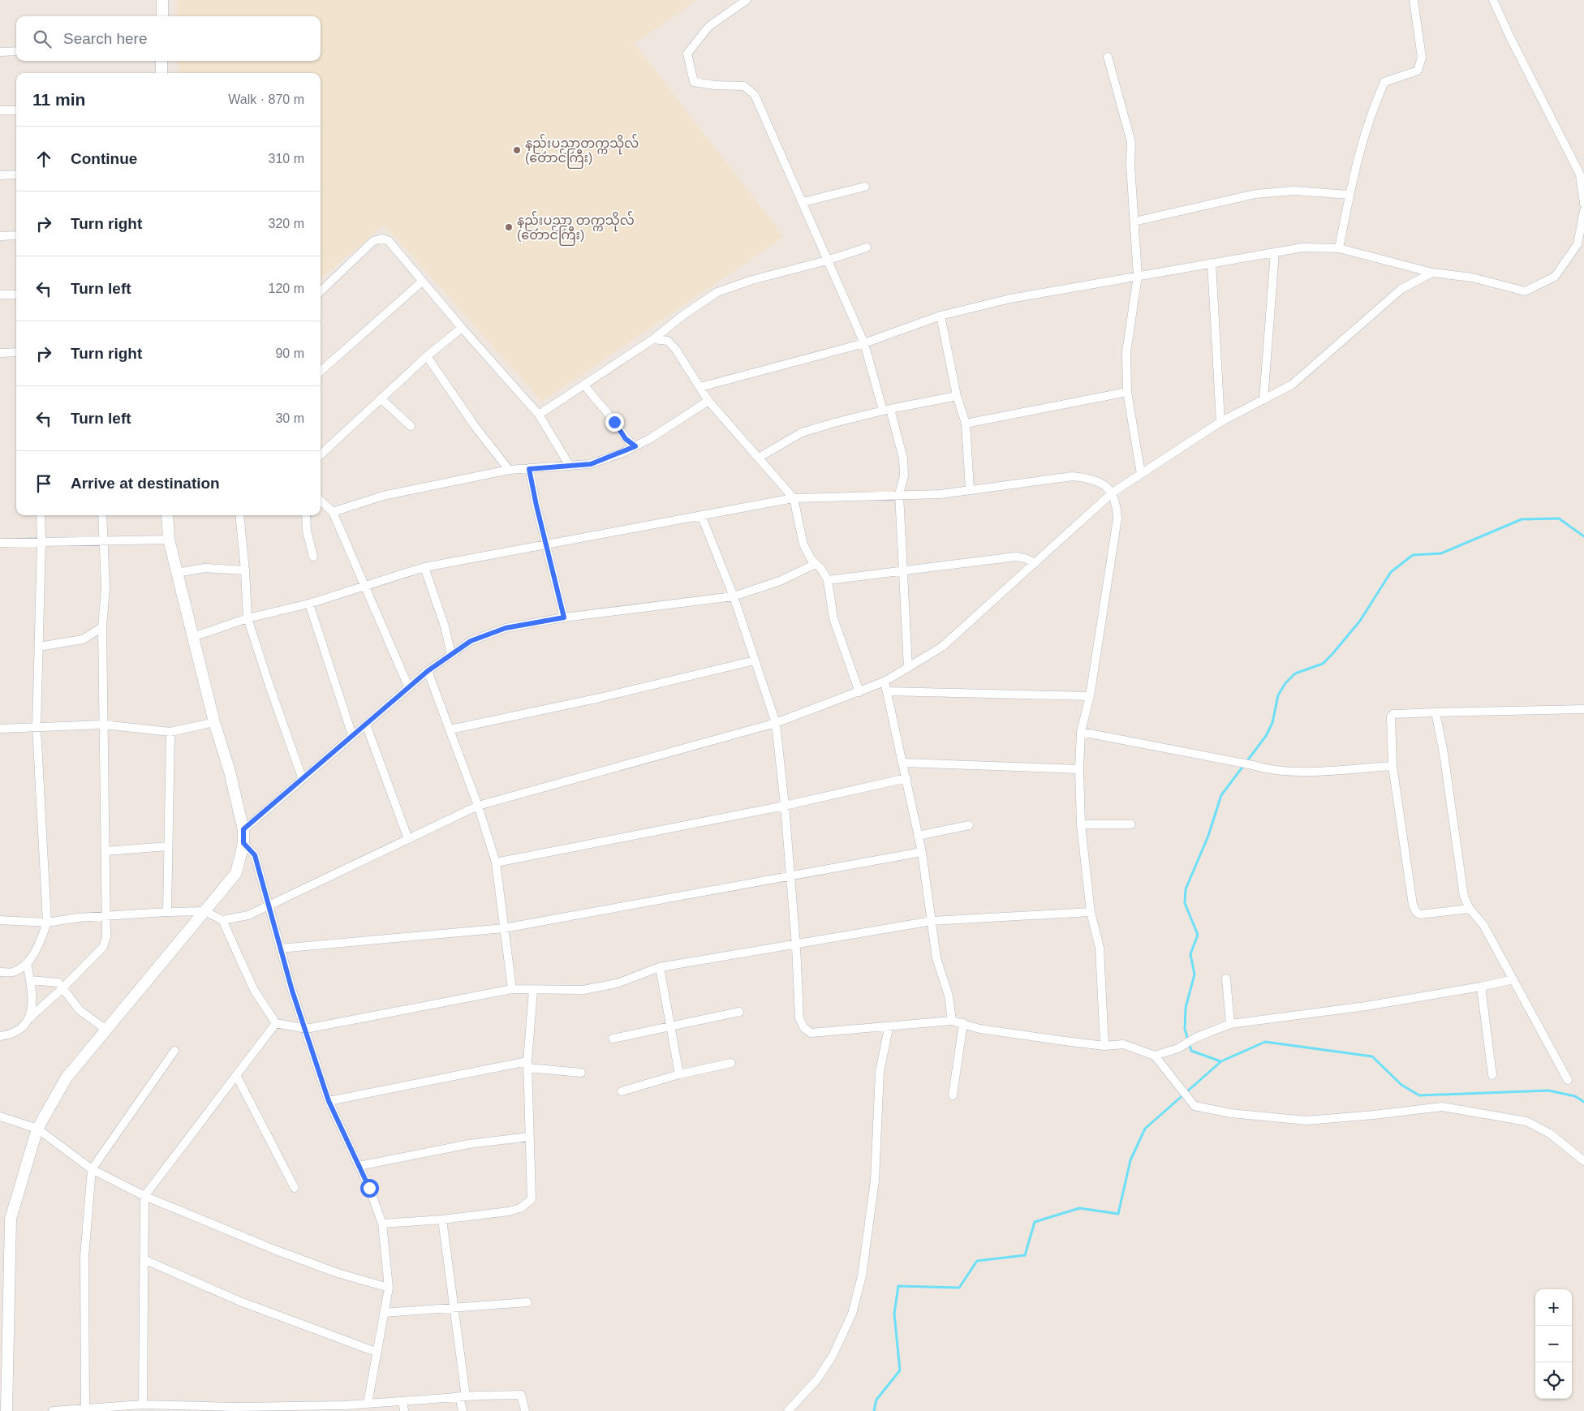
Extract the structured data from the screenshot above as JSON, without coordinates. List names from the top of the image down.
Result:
{
  "places": ["နည်းပညာတက္ကသိုလ် (တောင်ကြီး)", "နည်းပညာ တက္ကသိုလ် (တောင်ကြီး)"],
  "page": {
    "search": "Search here",
    "heading": ["11 min", "Walk · 870 m"],
    "list": [
      ["Continue", "310 m"],
      ["Turn right", "320 m"],
      ["Turn left", "120 m"],
      ["Turn right", "90 m"],
      ["Turn left", "30 m"],
      "Arrive at destination"
    ],
    "map_buttons": ["+", "−"]
  }
}
